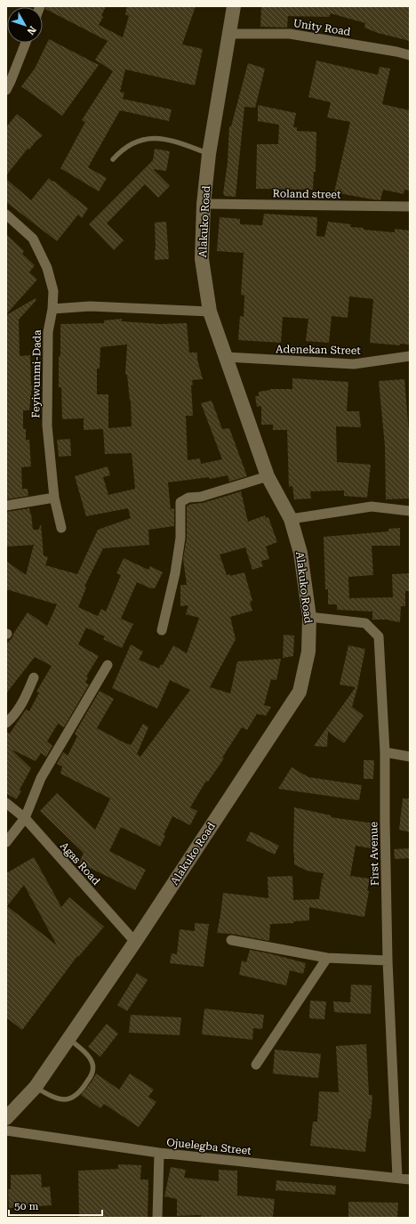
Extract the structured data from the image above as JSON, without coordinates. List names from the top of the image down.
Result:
{
  "streets": {
    "main road": ["Alakuko Road"],
    "street": [
      "Unity Road",
      "Roland street",
      "Adenekan Street",
      "Feyiwunmi-Dada",
      "First Avenue",
      "Agas Road",
      "Ojuelegba Street"
    ]
  },
  "crossings": [
    ["Unity Road", "Alakuko Road"],
    ["Roland street", "Alakuko Road"],
    ["Alakuko Road", "Adenekan Street"],
    ["Alakuko Road", "First Avenue"],
    ["Alakuko Road", "Agas Road"],
    ["First Avenue", "Ojuelegba Street"]
  ],
  "scale_bar": "50 m",
  "north": "bottom right"
}
